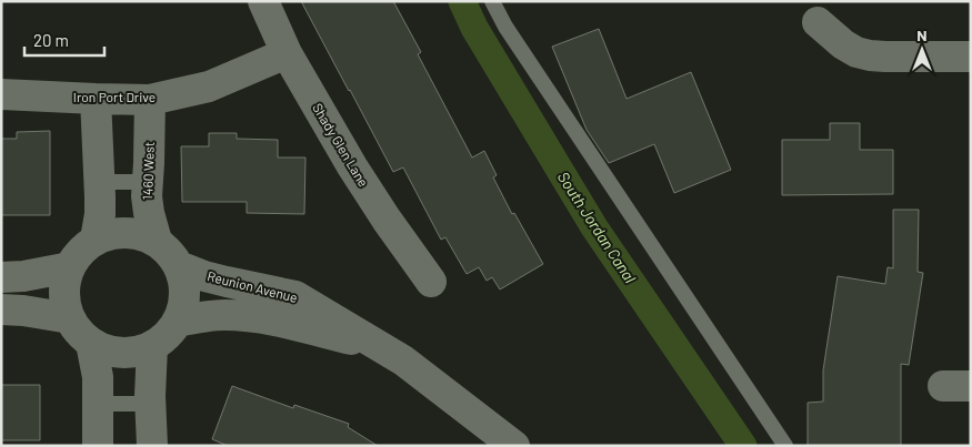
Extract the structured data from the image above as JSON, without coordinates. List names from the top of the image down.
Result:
{
  "streets": {
    "street": [
      "Iron Port Drive",
      "Shady Glen Lane",
      "1460 West",
      "Reunion Avenue"
    ]
  },
  "crossings": [
    ["Iron Port Drive", "Shady Glen Lane"],
    ["Iron Port Drive", "1460 West"],
    ["1460 West", "Reunion Avenue"]
  ],
  "water": ["South Jordan Canal"],
  "scale_bar": "20 m",
  "north": "top"
}
